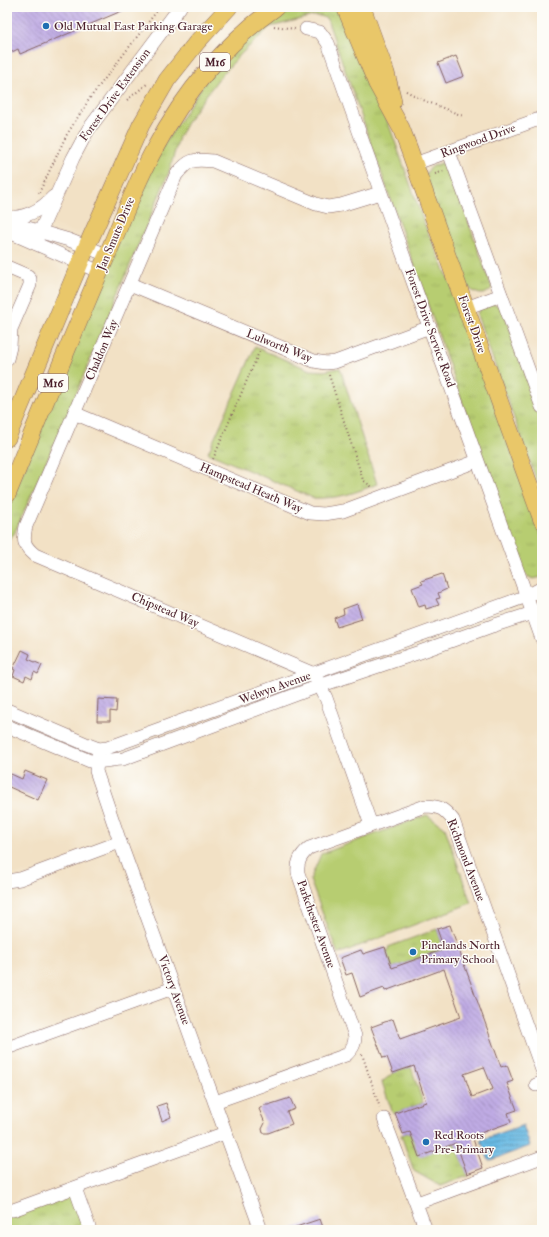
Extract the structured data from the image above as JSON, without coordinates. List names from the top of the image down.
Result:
{
  "streets": {
    "main road": ["M16", "Jan Smuts Drive", "Forest Drive"],
    "street": [
      "Forest Drive Extension",
      "Ringwood Drive",
      "Forest Drive Service Road",
      "Lulworth Way",
      "Chaldon Way",
      "Hampstead Heath Way",
      "Chipstead Way",
      "Welwyn Avenue",
      "Richmond Avenue",
      "Parkchester Avenue",
      "Victory Avenue"
    ]
  },
  "crossings": [
    ["Ringwood Drive", "Forest Drive"],
    ["Forest Drive Service Road", "Lulworth Way"],
    ["Forest Drive Service Road", "Chaldon Way"],
    ["Forest Drive Service Road", "Hampstead Heath Way"],
    ["Forest Drive Service Road", "Welwyn Avenue"],
    ["Lulworth Way", "Chaldon Way"],
    ["Chaldon Way", "Hampstead Heath Way"],
    ["Chaldon Way", "Chipstead Way"],
    ["Chipstead Way", "Welwyn Avenue"],
    ["Welwyn Avenue", "Victory Avenue"],
    ["Richmond Avenue", "Parkchester Avenue"]
  ],
  "places": ["Old Mutual East Parking Garage", "Pinelands North Primary School", "Red Roots Pre-Primary"]
}
